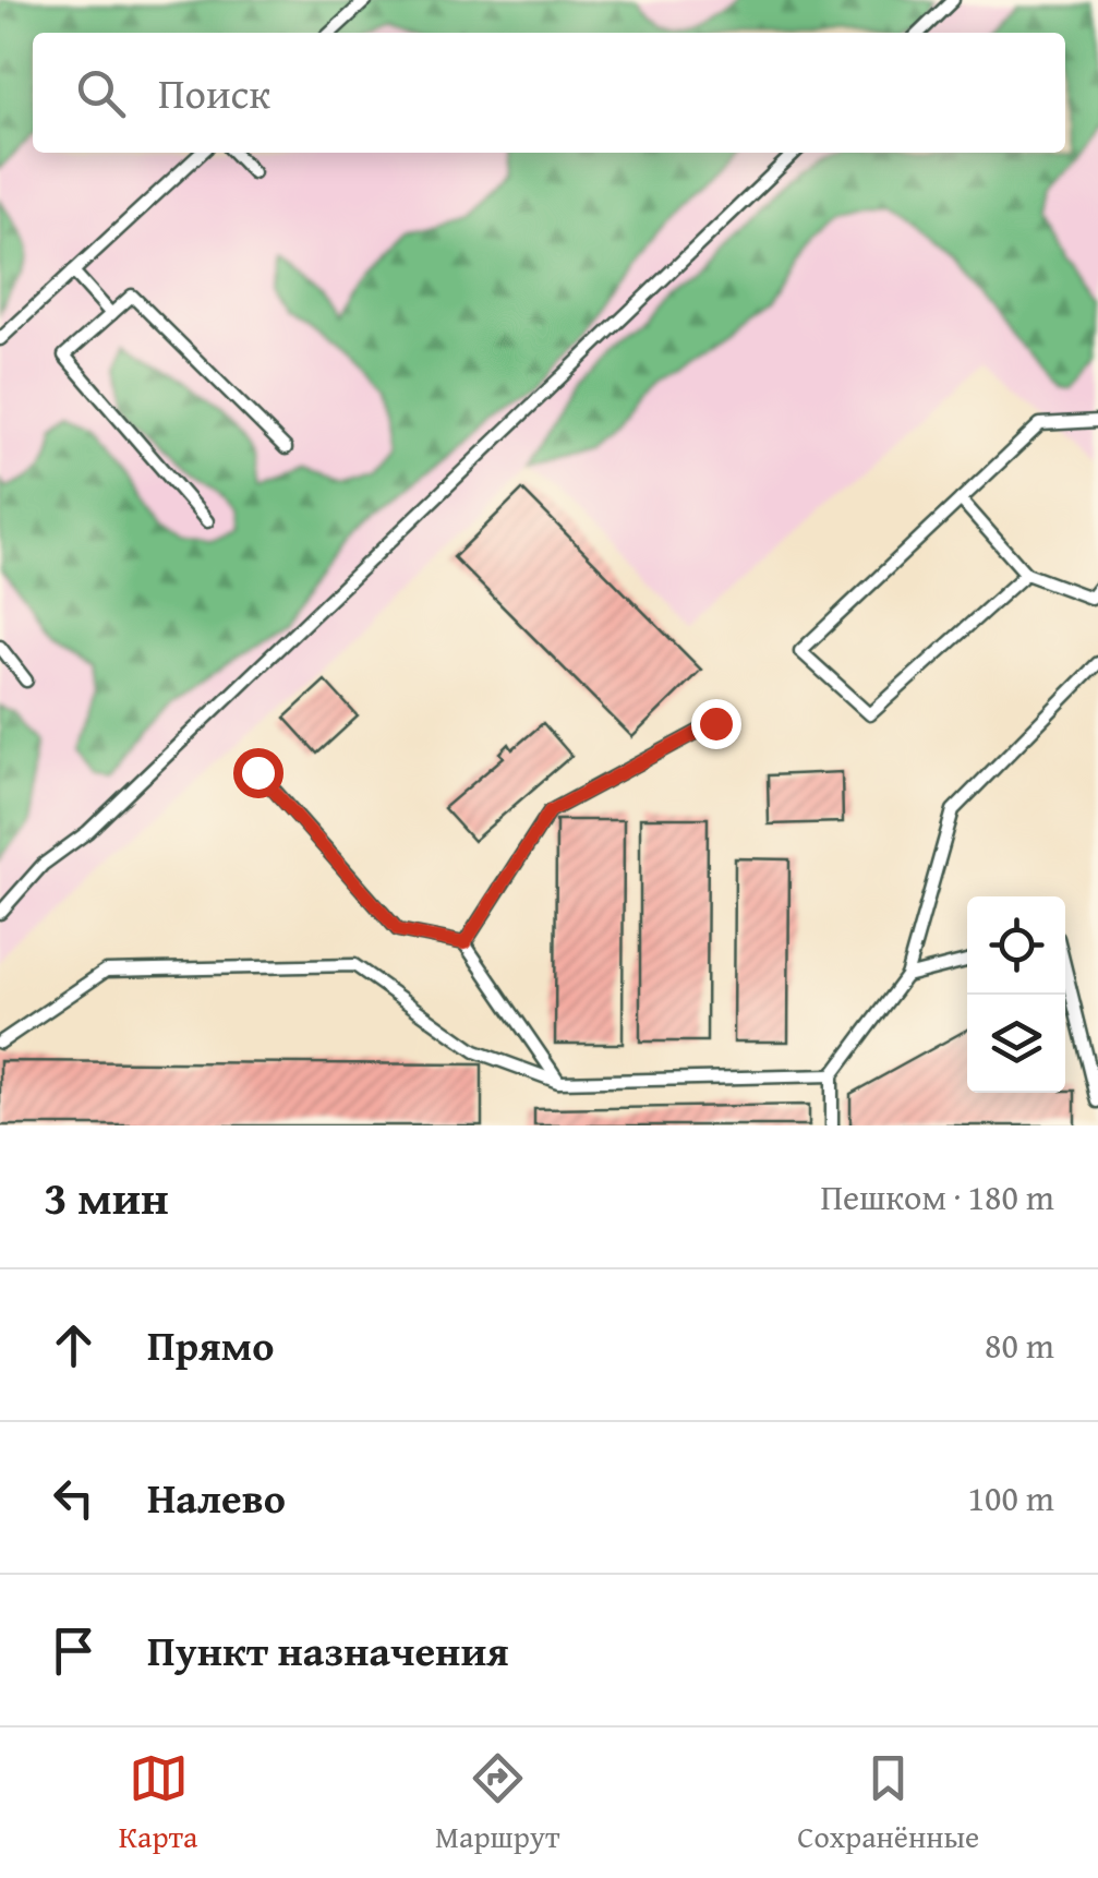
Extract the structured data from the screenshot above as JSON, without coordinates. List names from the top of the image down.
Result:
{
  "page": {
    "search": "Поиск",
    "heading": ["3 мин", "Пешком · 180 m"],
    "list": [
      ["Прямо", "80 m"],
      ["Налево", "100 m"],
      "Пункт назначения"
    ],
    "nav": ["Карта", "Маршрут", "Сохранённые"]
  }
}
